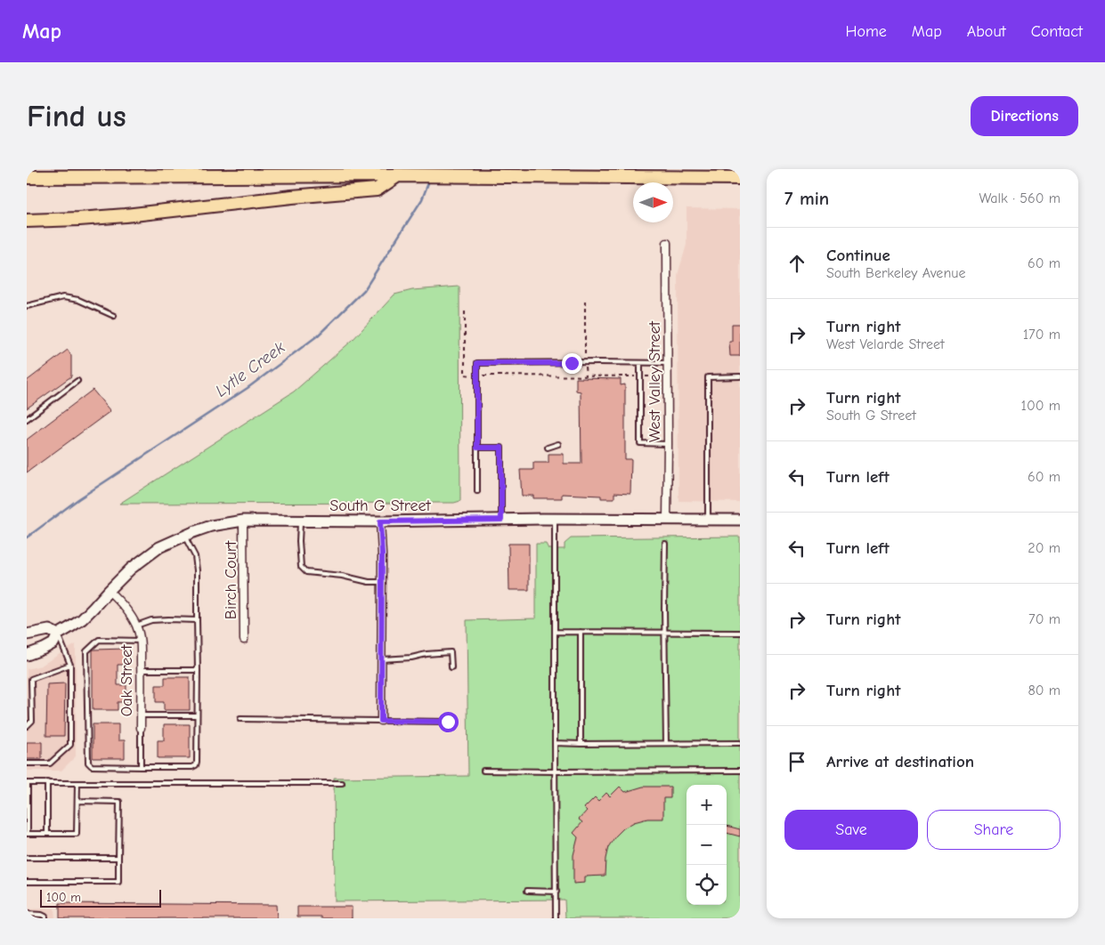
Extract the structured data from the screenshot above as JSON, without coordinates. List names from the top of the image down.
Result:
{
  "streets": {
    "main road": ["South G Street"],
    "street": ["West Valley Street", "Birch Court", "Oak Street"]
  },
  "crossings": [
    ["West Valley Street", "South G Street"],
    ["South G Street", "Birch Court"],
    ["South G Street", "Oak Street"]
  ],
  "water": ["Lytle Creek"],
  "scale_bar": "100 m",
  "north": "right",
  "page": {
    "header": "Map",
    "nav": [
      "Home",
      "Map",
      "About",
      "Contact"
    ],
    "buttons": [
      "Directions",
      ["Save", "Share"]
    ],
    "title": "Find us",
    "heading": ["7 min", "Walk · 560 m"],
    "list": [
      ["Continue", "South Berkeley Avenue", "60 m"],
      ["Turn right", "West Velarde Street", "170 m"],
      ["Turn right", "South G Street", "100 m"],
      ["Turn left", "60 m"],
      ["Turn left", "20 m"],
      ["Turn right", "70 m"],
      ["Turn right", "80 m"],
      "Arrive at destination"
    ],
    "map_buttons": ["+", "−"],
    "scale": "100 m"
  }
}
